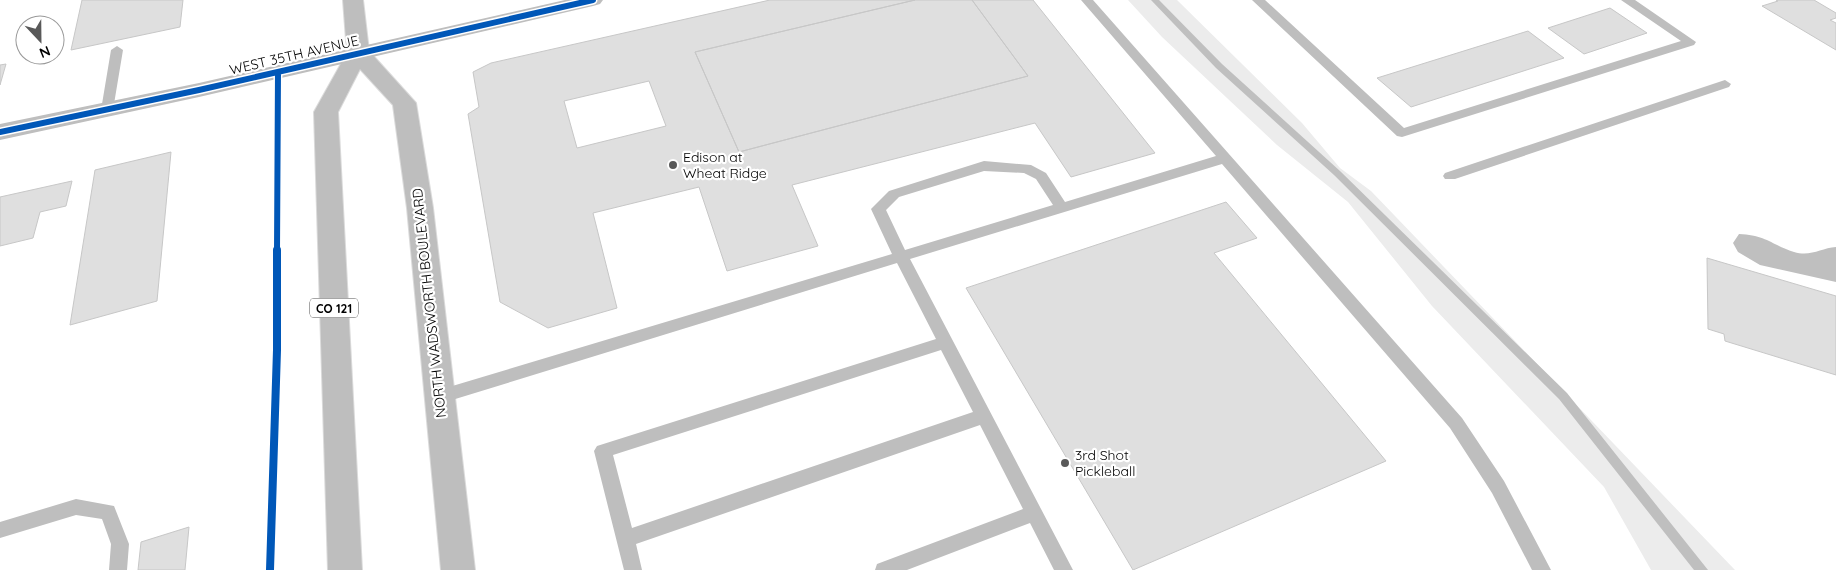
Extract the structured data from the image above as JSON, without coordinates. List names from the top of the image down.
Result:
{
  "streets": {
    "main road": ["WEST 35TH AVENUE", "NORTH WADSWORTH BOULEVARD", "CO 121"]
  },
  "crossings": [
    ["WEST 35TH AVENUE", "NORTH WADSWORTH BOULEVARD"],
    ["WEST 35TH AVENUE", "CO 121"],
    ["NORTH WADSWORTH BOULEVARD", "CO 121"]
  ],
  "places": ["Edison at Wheat Ridge", "3rd Shot Pickleball"],
  "north": "bottom"
}
